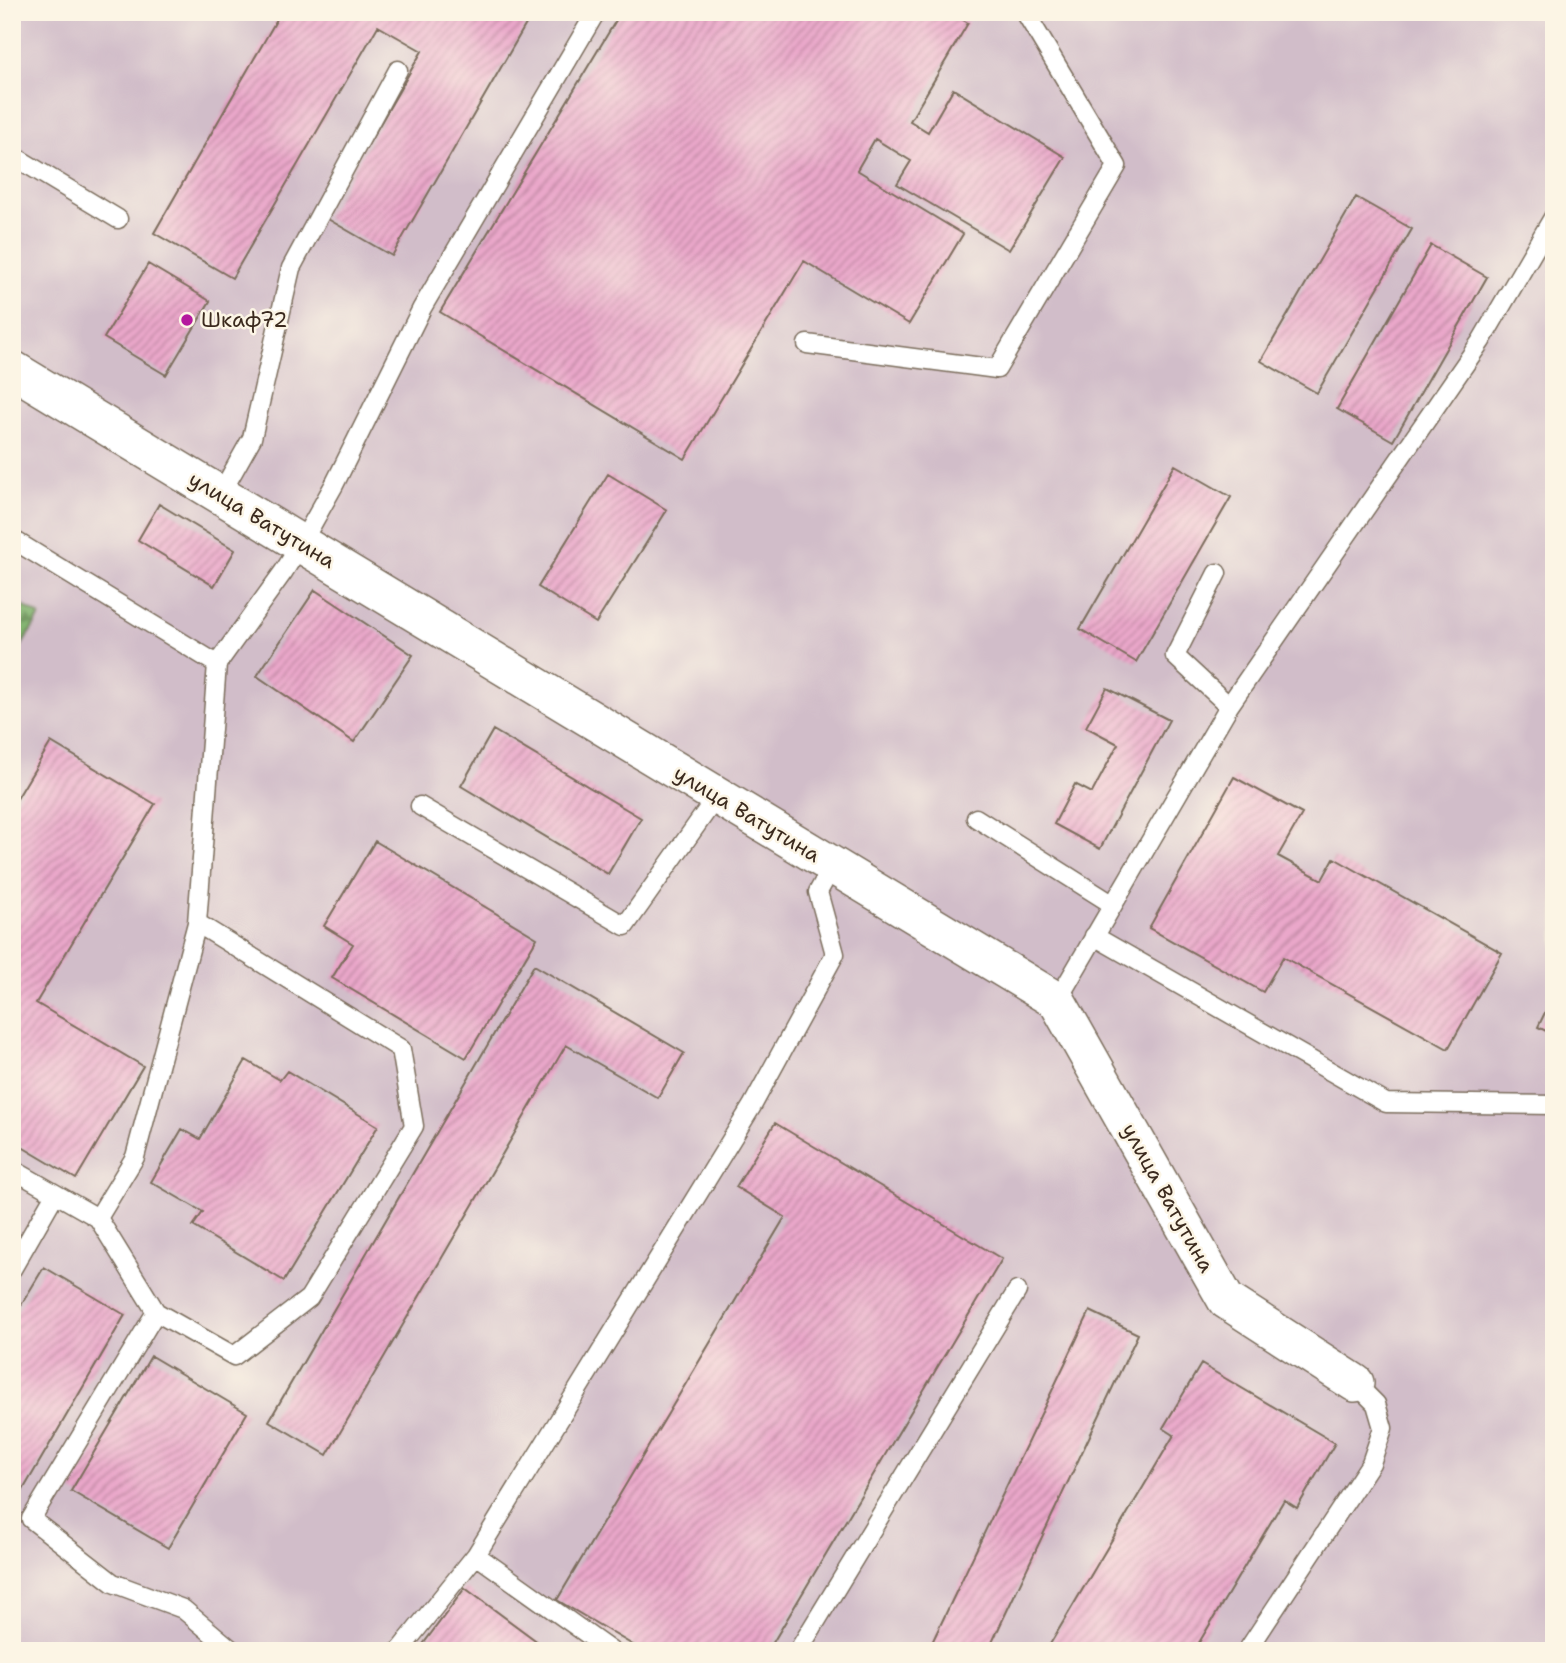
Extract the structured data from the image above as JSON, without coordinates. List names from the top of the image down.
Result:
{
  "streets": {
    "street": ["улица Ватутина"]
  },
  "places": ["Шкаф72"]
}
